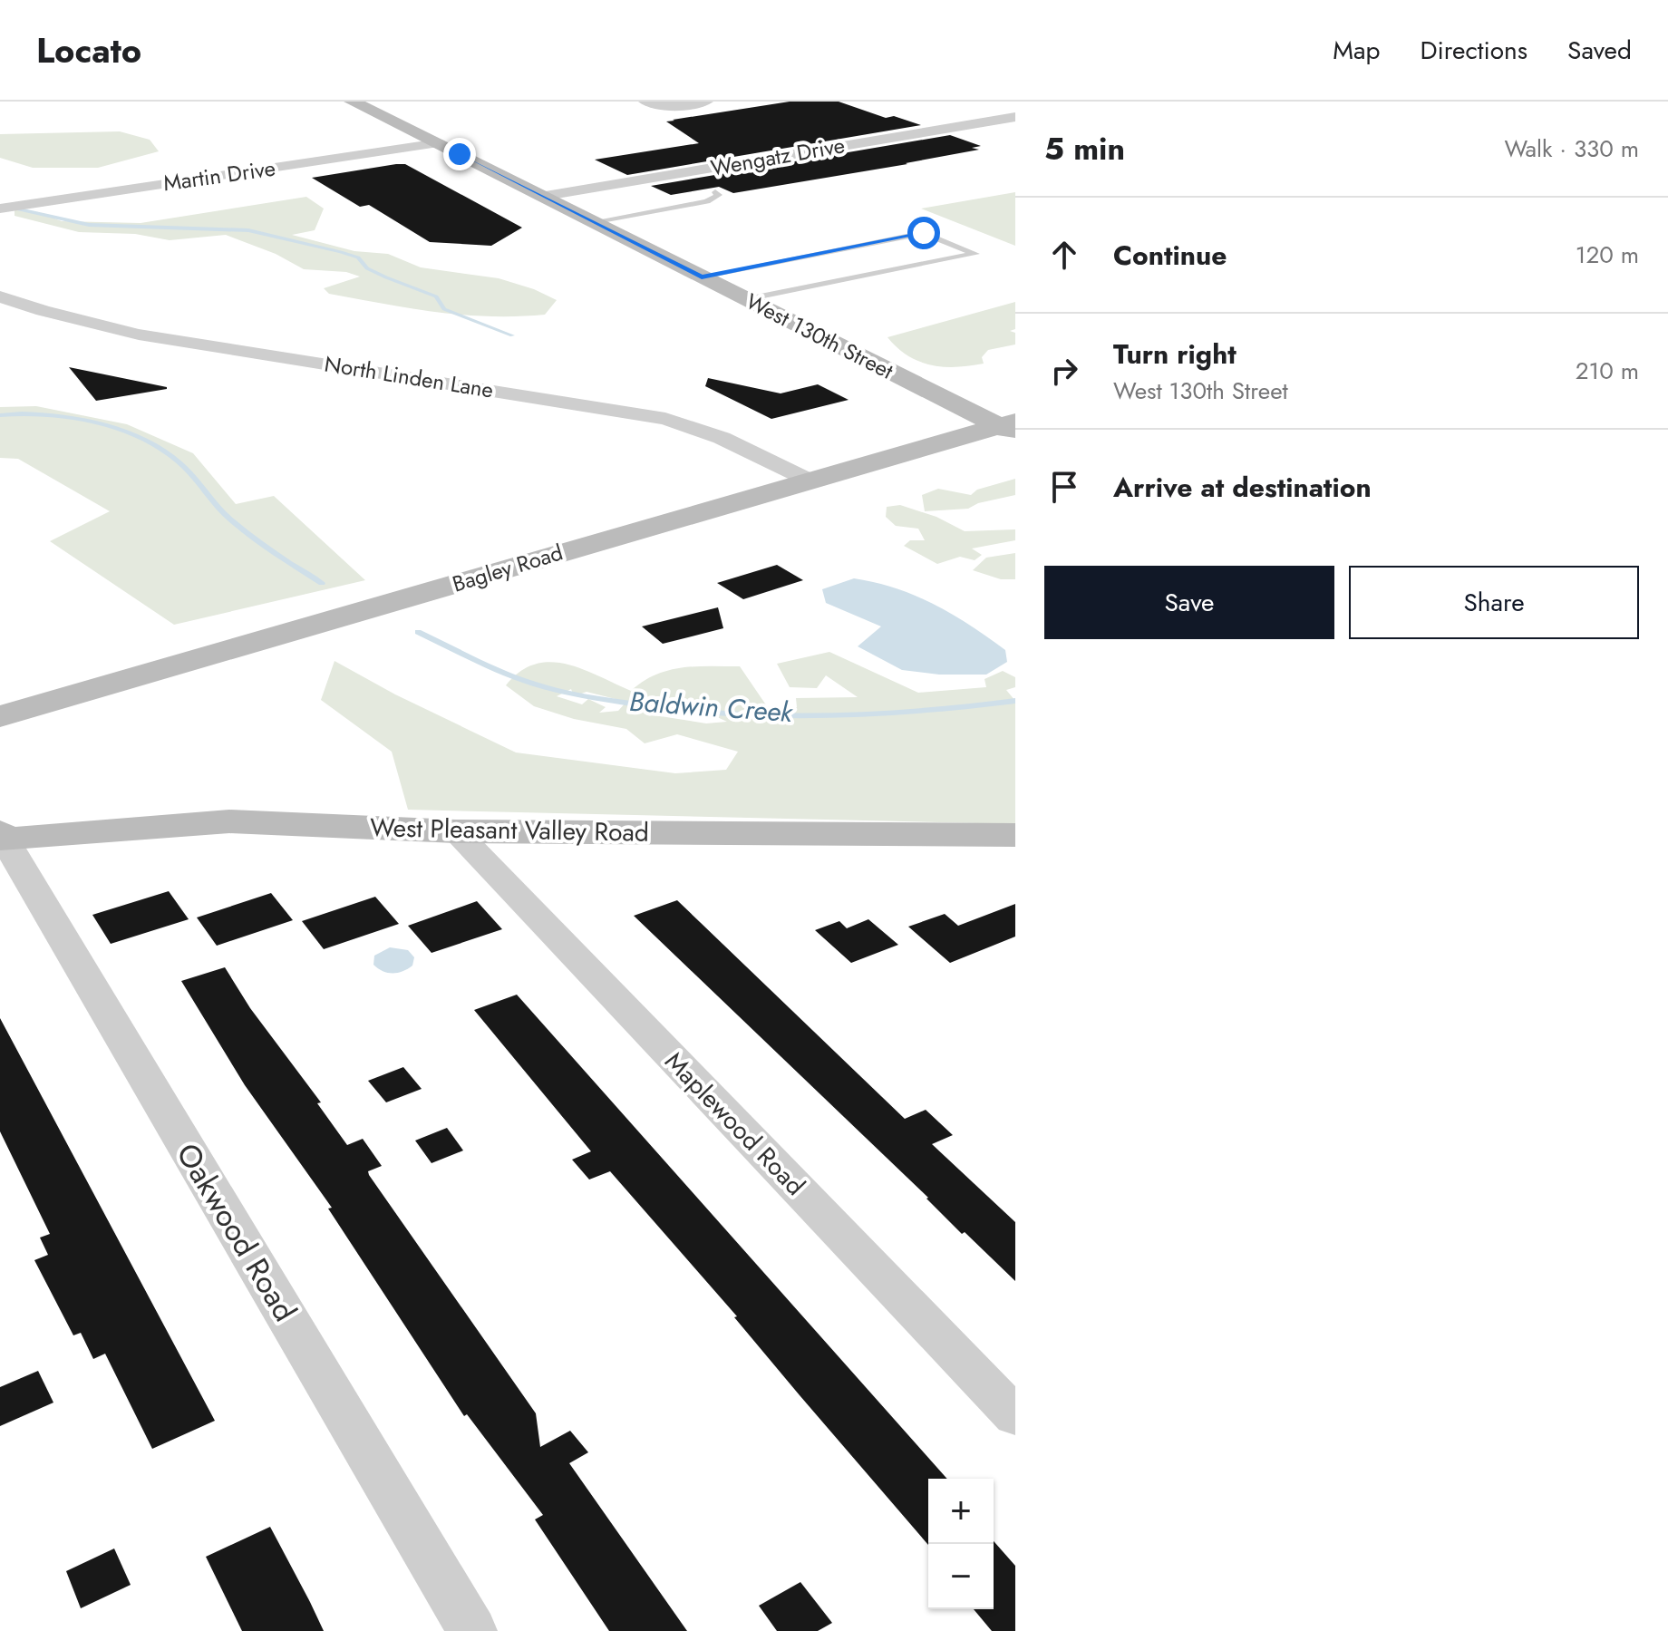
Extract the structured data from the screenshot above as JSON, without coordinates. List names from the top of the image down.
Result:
{
  "streets": {
    "main road": ["West 130th Street", "Bagley Road", "West Pleasant Valley Road"],
    "street": [
      "Wengatz Drive",
      "Martin Drive",
      "North Linden Lane",
      "Maplewood Road",
      "Oakwood Road"
    ]
  },
  "crossings": [
    ["Wengatz Drive", "West 130th Street"],
    ["Martin Drive", "West 130th Street"],
    ["West 130th Street", "Bagley Road"],
    ["North Linden Lane", "Bagley Road"],
    ["West Pleasant Valley Road", "Maplewood Road"],
    ["West Pleasant Valley Road", "Oakwood Road"]
  ],
  "water": ["Baldwin Creek"],
  "page": {
    "header": "Locato",
    "nav": ["Map", "Directions", "Saved"],
    "heading": ["5 min", "Walk · 330 m"],
    "list": [
      ["Continue", "120 m"],
      ["Turn right", "West 130th Street", "210 m"],
      "Arrive at destination"
    ],
    "buttons": ["Save", "Share"],
    "map_buttons": ["+", "−"]
  }
}
